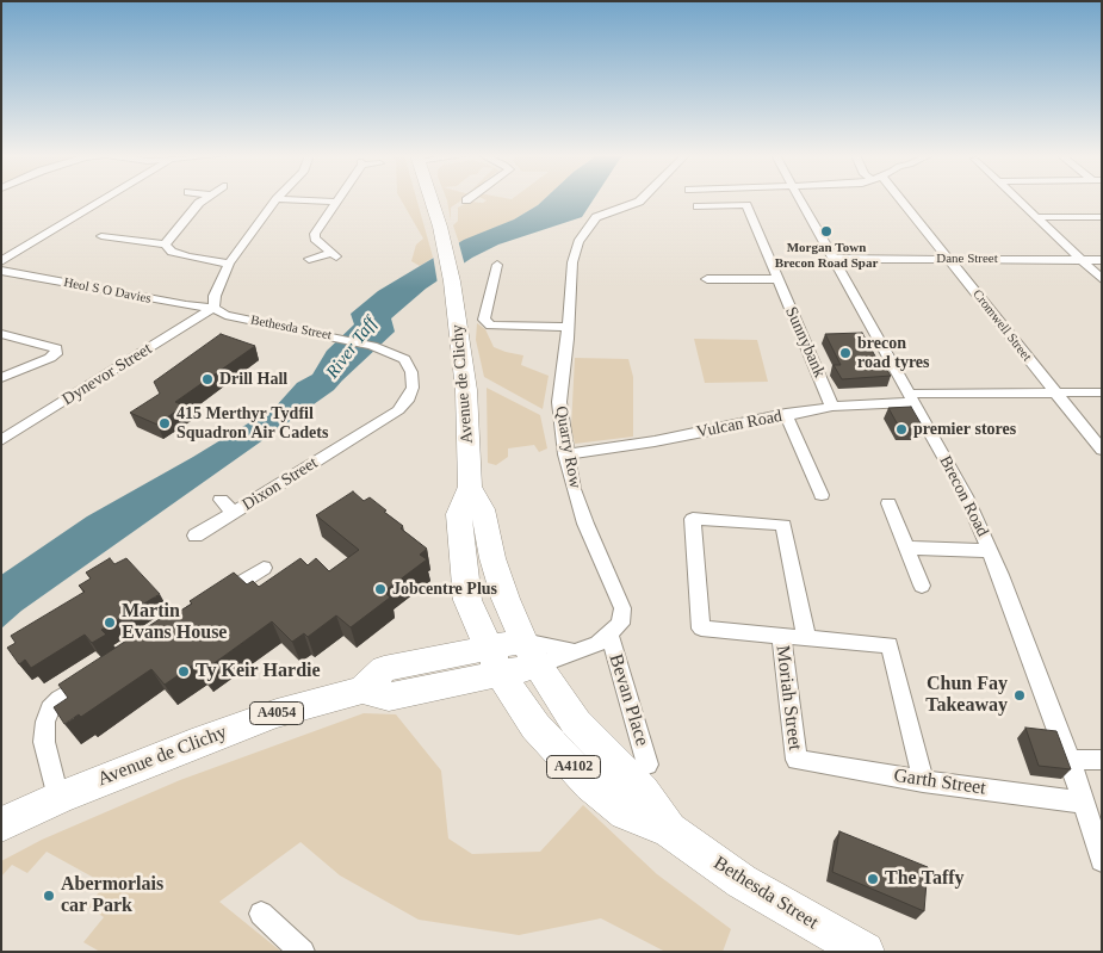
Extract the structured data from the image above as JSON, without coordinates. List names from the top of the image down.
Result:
{
  "streets": {
    "main road": [
      "Bethesda Street",
      "Avenue de Clichy",
      "A4054",
      "A4102"
    ],
    "street": [
      "Dane Street",
      "Heol S O Davies",
      "Cromwell Street",
      "Sunnybank",
      "Dynevor Street",
      "Vulcan Road",
      "Quarry Row",
      "Dixon Street",
      "Brecon Road",
      "Moriah Street",
      "Bevan Place",
      "Garth Street"
    ]
  },
  "crossings": [
    ["Dane Street", "Cromwell Street"],
    ["Dane Street", "Brecon Road"],
    ["Heol S O Davies", "Bethesda Street"],
    ["Heol S O Davies", "Dynevor Street"],
    ["Cromwell Street", "Vulcan Road"],
    ["Bethesda Street", "Dynevor Street"],
    ["Bethesda Street", "Avenue de Clichy"],
    ["Bethesda Street", "Dixon Street"],
    ["Sunnybank", "Vulcan Road"],
    ["Vulcan Road", "Quarry Row"],
    ["Vulcan Road", "Brecon Road"],
    ["Quarry Row", "Bevan Place"],
    ["Brecon Road", "Garth Street"],
    ["Moriah Street", "Garth Street"]
  ],
  "water": ["River Taff"],
  "places": [
    "Morgan Town Brecon Road Spar",
    "brecon road tyres",
    "Drill Hall",
    "415 Merthyr Tydfil Squadron Air Cadets",
    "premier stores",
    "Jobcentre Plus",
    "Martin Evans House",
    "Ty Keir Hardie",
    "Chun Fay Takeaway",
    "The Taffy",
    "Abermorlais car Park"
  ]
}
